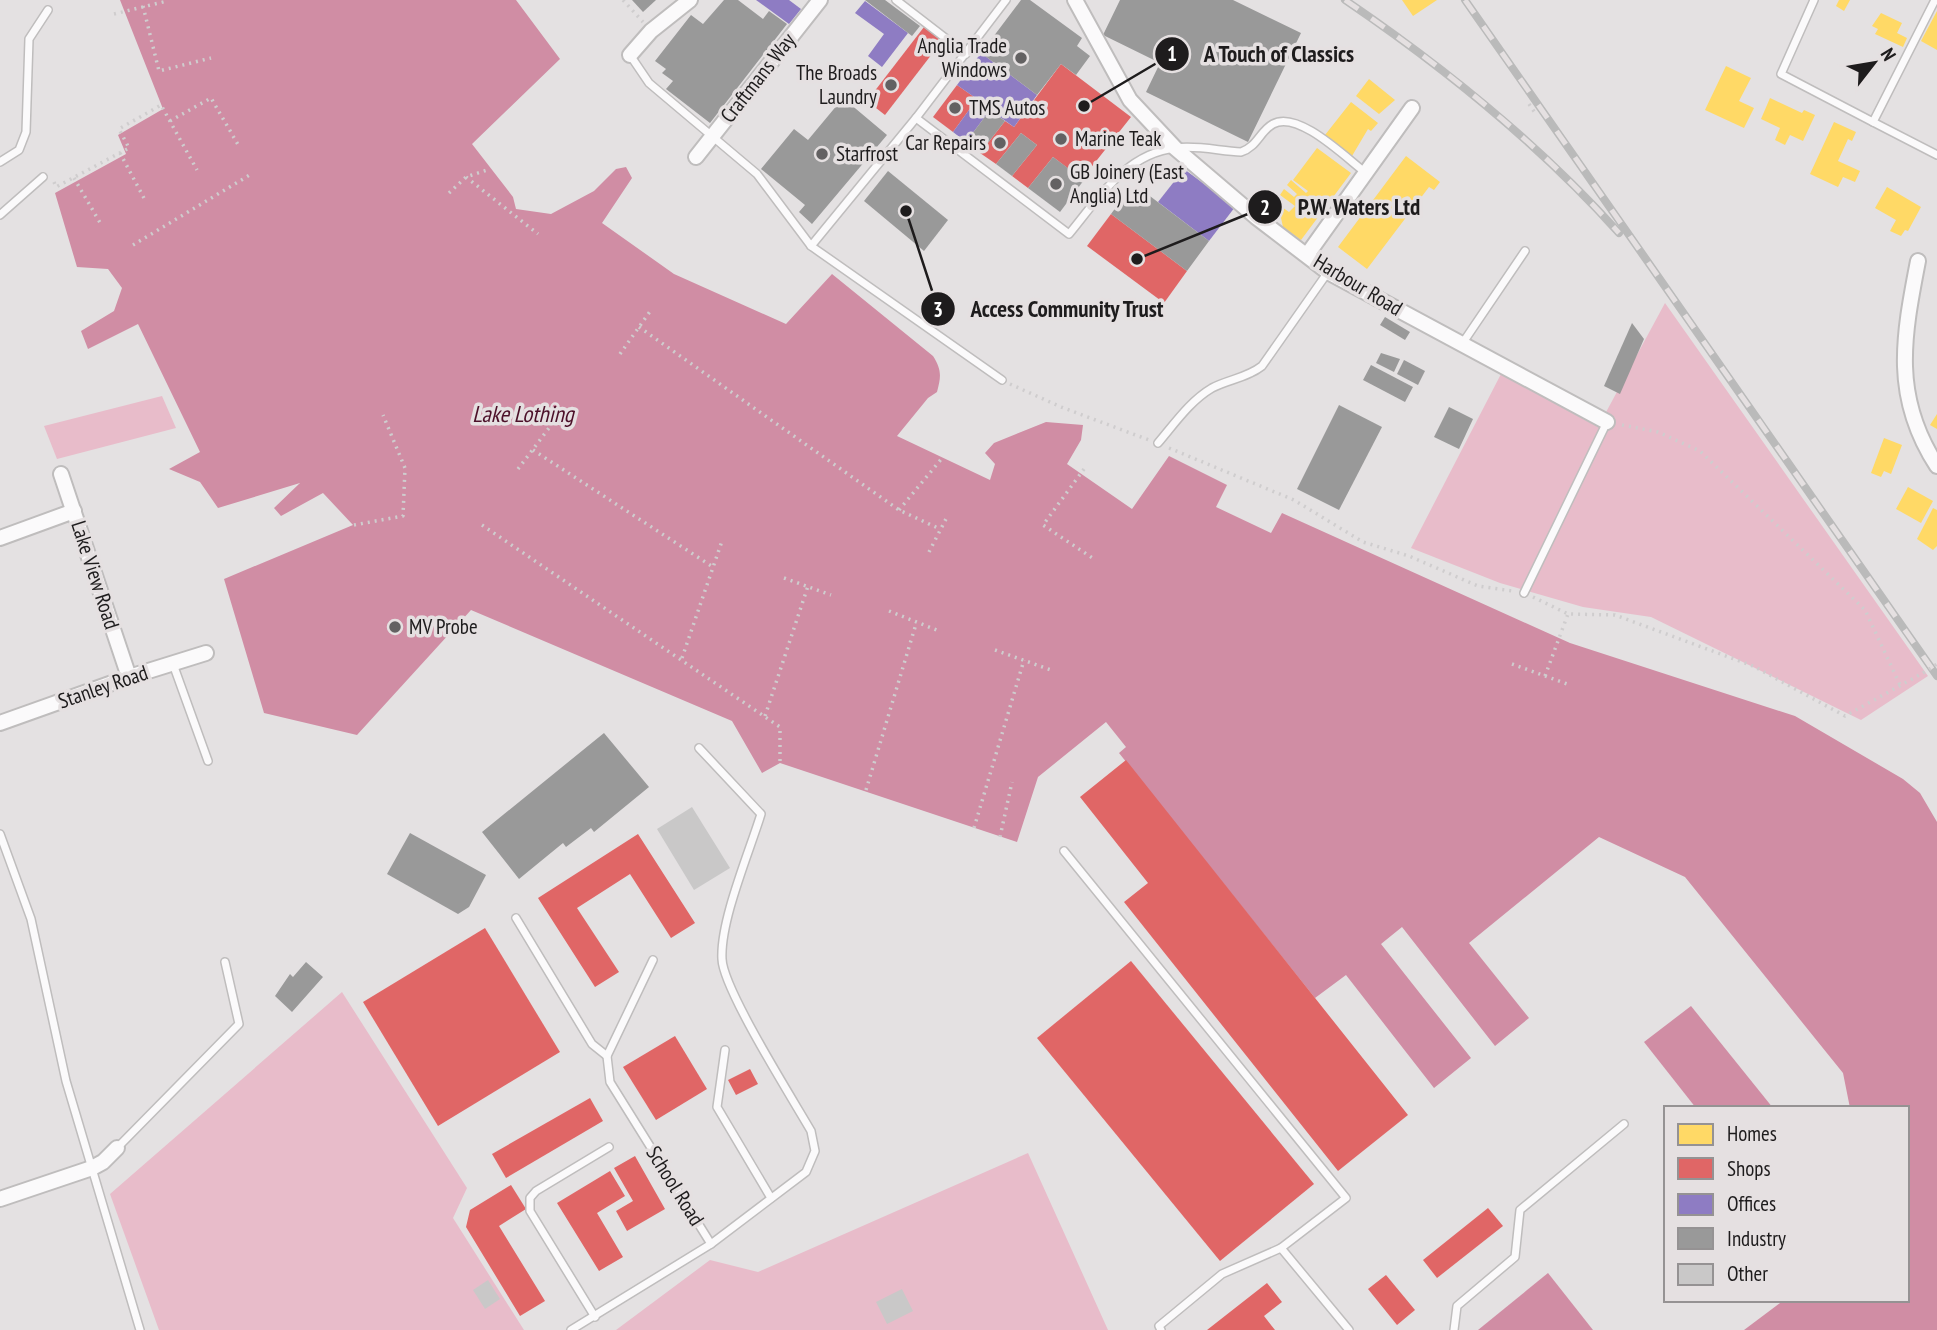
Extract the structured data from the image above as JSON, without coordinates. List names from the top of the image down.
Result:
{
  "streets": {
    "street": [
      "Craftmans Way",
      "Harbour Road",
      "Lake View Road",
      "Stanley Road"
    ],
    "lane": ["School Road"]
  },
  "crossings": [
    ["Lake View Road", "Stanley Road"]
  ],
  "water": ["Lake Lothing"],
  "places": [
    "Anglia Trade Windows",
    "The Broads Laundry",
    "A Touch of Classics",
    "TMS Autos",
    "Marine Teak",
    "Car Repairs",
    "Starfrost",
    "GB Joinery (East Anglia) Ltd",
    "Access Community Trust",
    "P.W. Waters Ltd",
    "MV Probe"
  ],
  "legend": [
    "Homes",
    "Shops",
    "Offices",
    "Industry",
    "Other"
  ],
  "north": "top right"
}
